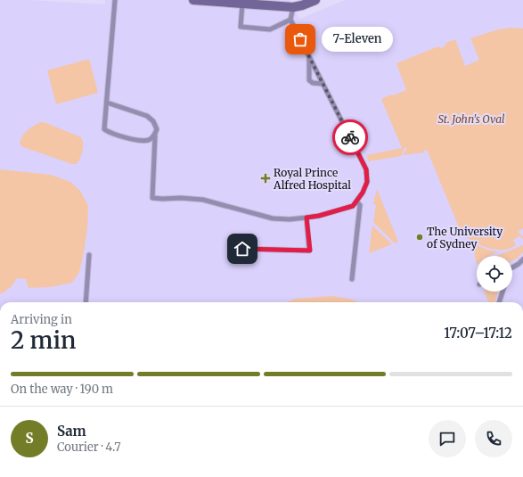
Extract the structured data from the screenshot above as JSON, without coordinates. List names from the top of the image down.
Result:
{
  "parks": ["St. John's Oval"],
  "places": {
    "other": ["7-Eleven", "The University of Sydney"],
    "health": ["Royal Prince Alfred Hospital"]
  },
  "page": {
    "bubble": "7-Eleven",
    "heading": ["2 min", "Arriving in", "17:07–17:12"],
    "panel": ["Sam", "Courier · 4.7"],
    "bar": "On the way · 190 m",
    "round": "S"
  }
}
